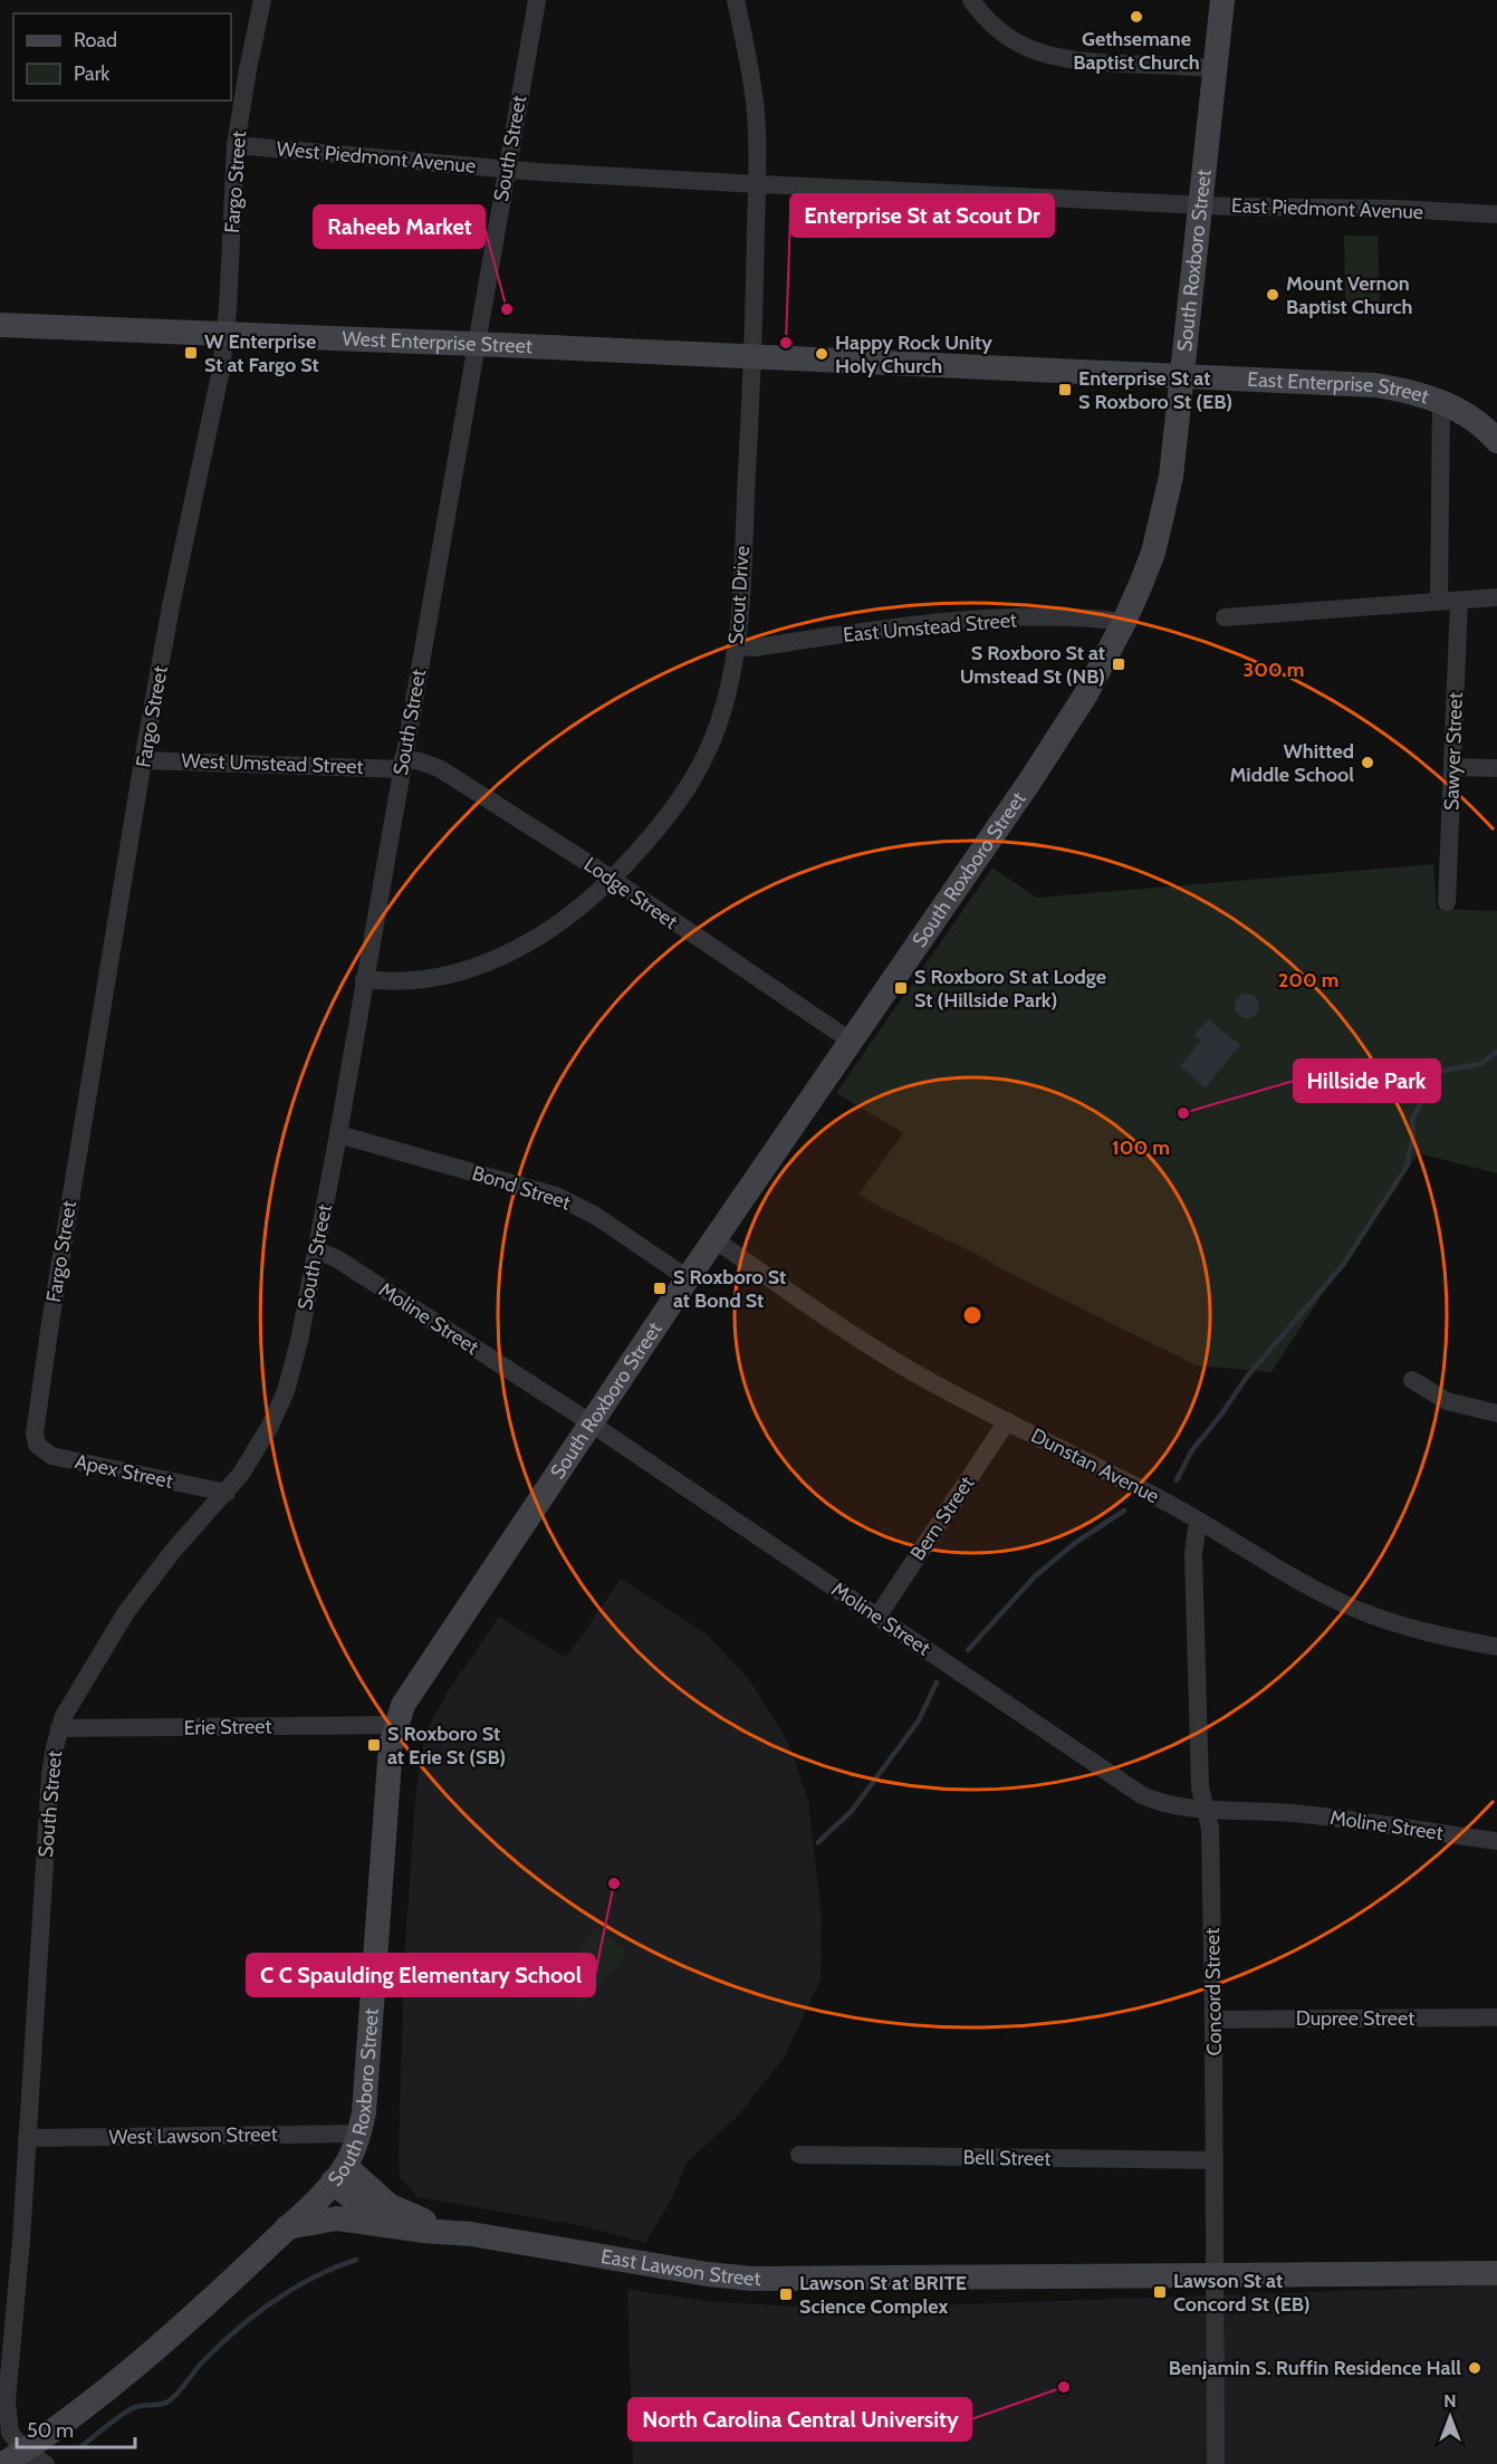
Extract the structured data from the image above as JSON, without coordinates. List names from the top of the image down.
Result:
{
  "streets": {
    "street": [
      "South Street",
      "West Piedmont Avenue",
      "Fargo Street",
      "East Piedmont Avenue",
      "South Roxboro Street",
      "West Enterprise Street",
      "East Enterprise Street",
      "Scout Drive",
      "East Umstead Street",
      "Sawyer Street",
      "West Umstead Street",
      "Lodge Street",
      "Bond Street",
      "Moline Street",
      "Dunstan Avenue",
      "Apex Street",
      "Bern Street",
      "Erie Street",
      "Concord Street",
      "Dupree Street",
      "West Lawson Street",
      "Bell Street",
      "East Lawson Street"
    ]
  },
  "crossings": [
    ["South Street", "West Piedmont Avenue"],
    ["South Street", "South Roxboro Street"],
    ["South Street", "West Enterprise Street"],
    ["South Street", "Scout Drive"],
    ["South Street", "West Umstead Street"],
    ["South Street", "Lodge Street"],
    ["South Street", "Bond Street"],
    ["South Street", "Moline Street"],
    ["South Street", "Apex Street"],
    ["South Street", "Erie Street"],
    ["South Street", "West Lawson Street"],
    ["West Piedmont Avenue", "Fargo Street"],
    ["West Piedmont Avenue", "East Piedmont Avenue"],
    ["West Piedmont Avenue", "Scout Drive"],
    ["Fargo Street", "West Enterprise Street"],
    ["Fargo Street", "West Umstead Street"],
    ["Fargo Street", "Apex Street"],
    ["East Piedmont Avenue", "South Roxboro Street"],
    ["East Piedmont Avenue", "Scout Drive"],
    ["South Roxboro Street", "East Enterprise Street"],
    ["South Roxboro Street", "East Umstead Street"],
    ["South Roxboro Street", "Lodge Street"],
    ["South Roxboro Street", "Bond Street"],
    ["South Roxboro Street", "Moline Street"],
    ["South Roxboro Street", "Dunstan Avenue"],
    ["South Roxboro Street", "Erie Street"],
    ["South Roxboro Street", "West Lawson Street"],
    ["South Roxboro Street", "East Lawson Street"],
    ["West Enterprise Street", "East Enterprise Street"],
    ["West Enterprise Street", "Scout Drive"],
    ["East Enterprise Street", "Scout Drive"],
    ["Scout Drive", "East Umstead Street"],
    ["Scout Drive", "Lodge Street"],
    ["West Umstead Street", "Lodge Street"],
    ["Moline Street", "Bern Street"],
    ["Moline Street", "Concord Street"],
    ["Dunstan Avenue", "Bern Street"],
    ["Dunstan Avenue", "Concord Street"],
    ["Concord Street", "Dupree Street"],
    ["Concord Street", "Bell Street"],
    ["Concord Street", "East Lawson Street"]
  ],
  "places": {
    "other": [
      "Gethsemane Baptist Church",
      "Mount Vernon Baptist Church",
      "Raheeb Market",
      "Enterprise St at Scout Dr",
      "Happy Rock Unity Holy Church",
      "Whitted Middle School",
      "Hillside Park",
      "C C Spaulding Elementary School",
      "Benjamin S. Ruffin Residence Hall",
      "North Carolina Central University"
    ],
    "transit": [
      "W Enterprise St at Fargo St",
      "Enterprise St at S Roxboro St (EB)",
      "S Roxboro St at Umstead St (NB)",
      "S Roxboro St at Lodge St (Hillside Park)",
      "S Roxboro St at Bond St",
      "S Roxboro St at Erie St (SB)",
      "Lawson St at Concord St (EB)",
      "Lawson St at BRITE Science Complex"
    ]
  },
  "legend": ["Road", "Park"],
  "scale_bar": "50 m",
  "north": "top",
  "rings": ["300 m", "200 m", "100 m"]
}
